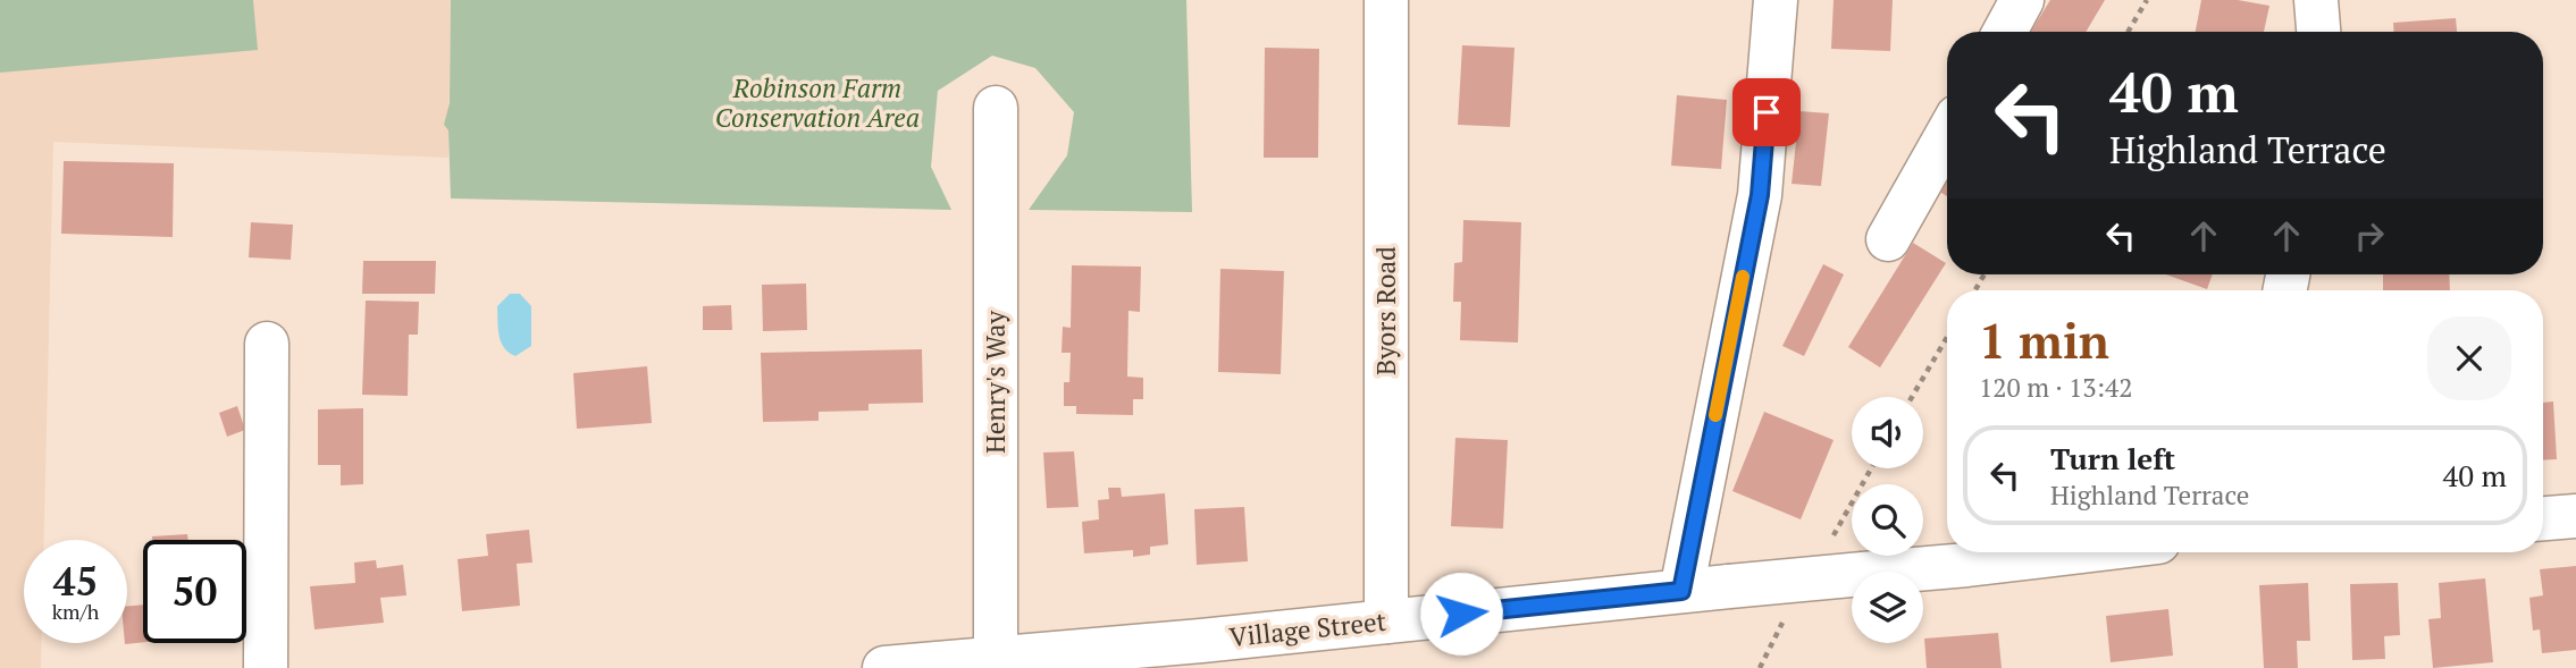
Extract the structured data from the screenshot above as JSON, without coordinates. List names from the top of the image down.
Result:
{
  "streets": {
    "street": ["Byors Road", "Henry's Way", "Village Street"]
  },
  "crossings": [
    ["Byors Road", "Village Street"],
    ["Henry's Way", "Village Street"]
  ],
  "parks": ["Robinson Farm Conservation Area"],
  "page": {
    "turn": ["40 m", "Highland Terrace"],
    "heading": ["1 min", "120 m · 13:42"],
    "list": [
      {
        "name": "Turn left",
        "note": "Highland Terrace",
        "value": "40 m"
      }
    ],
    "speed": "45 km/h",
    "limit": "50"
  }
}
